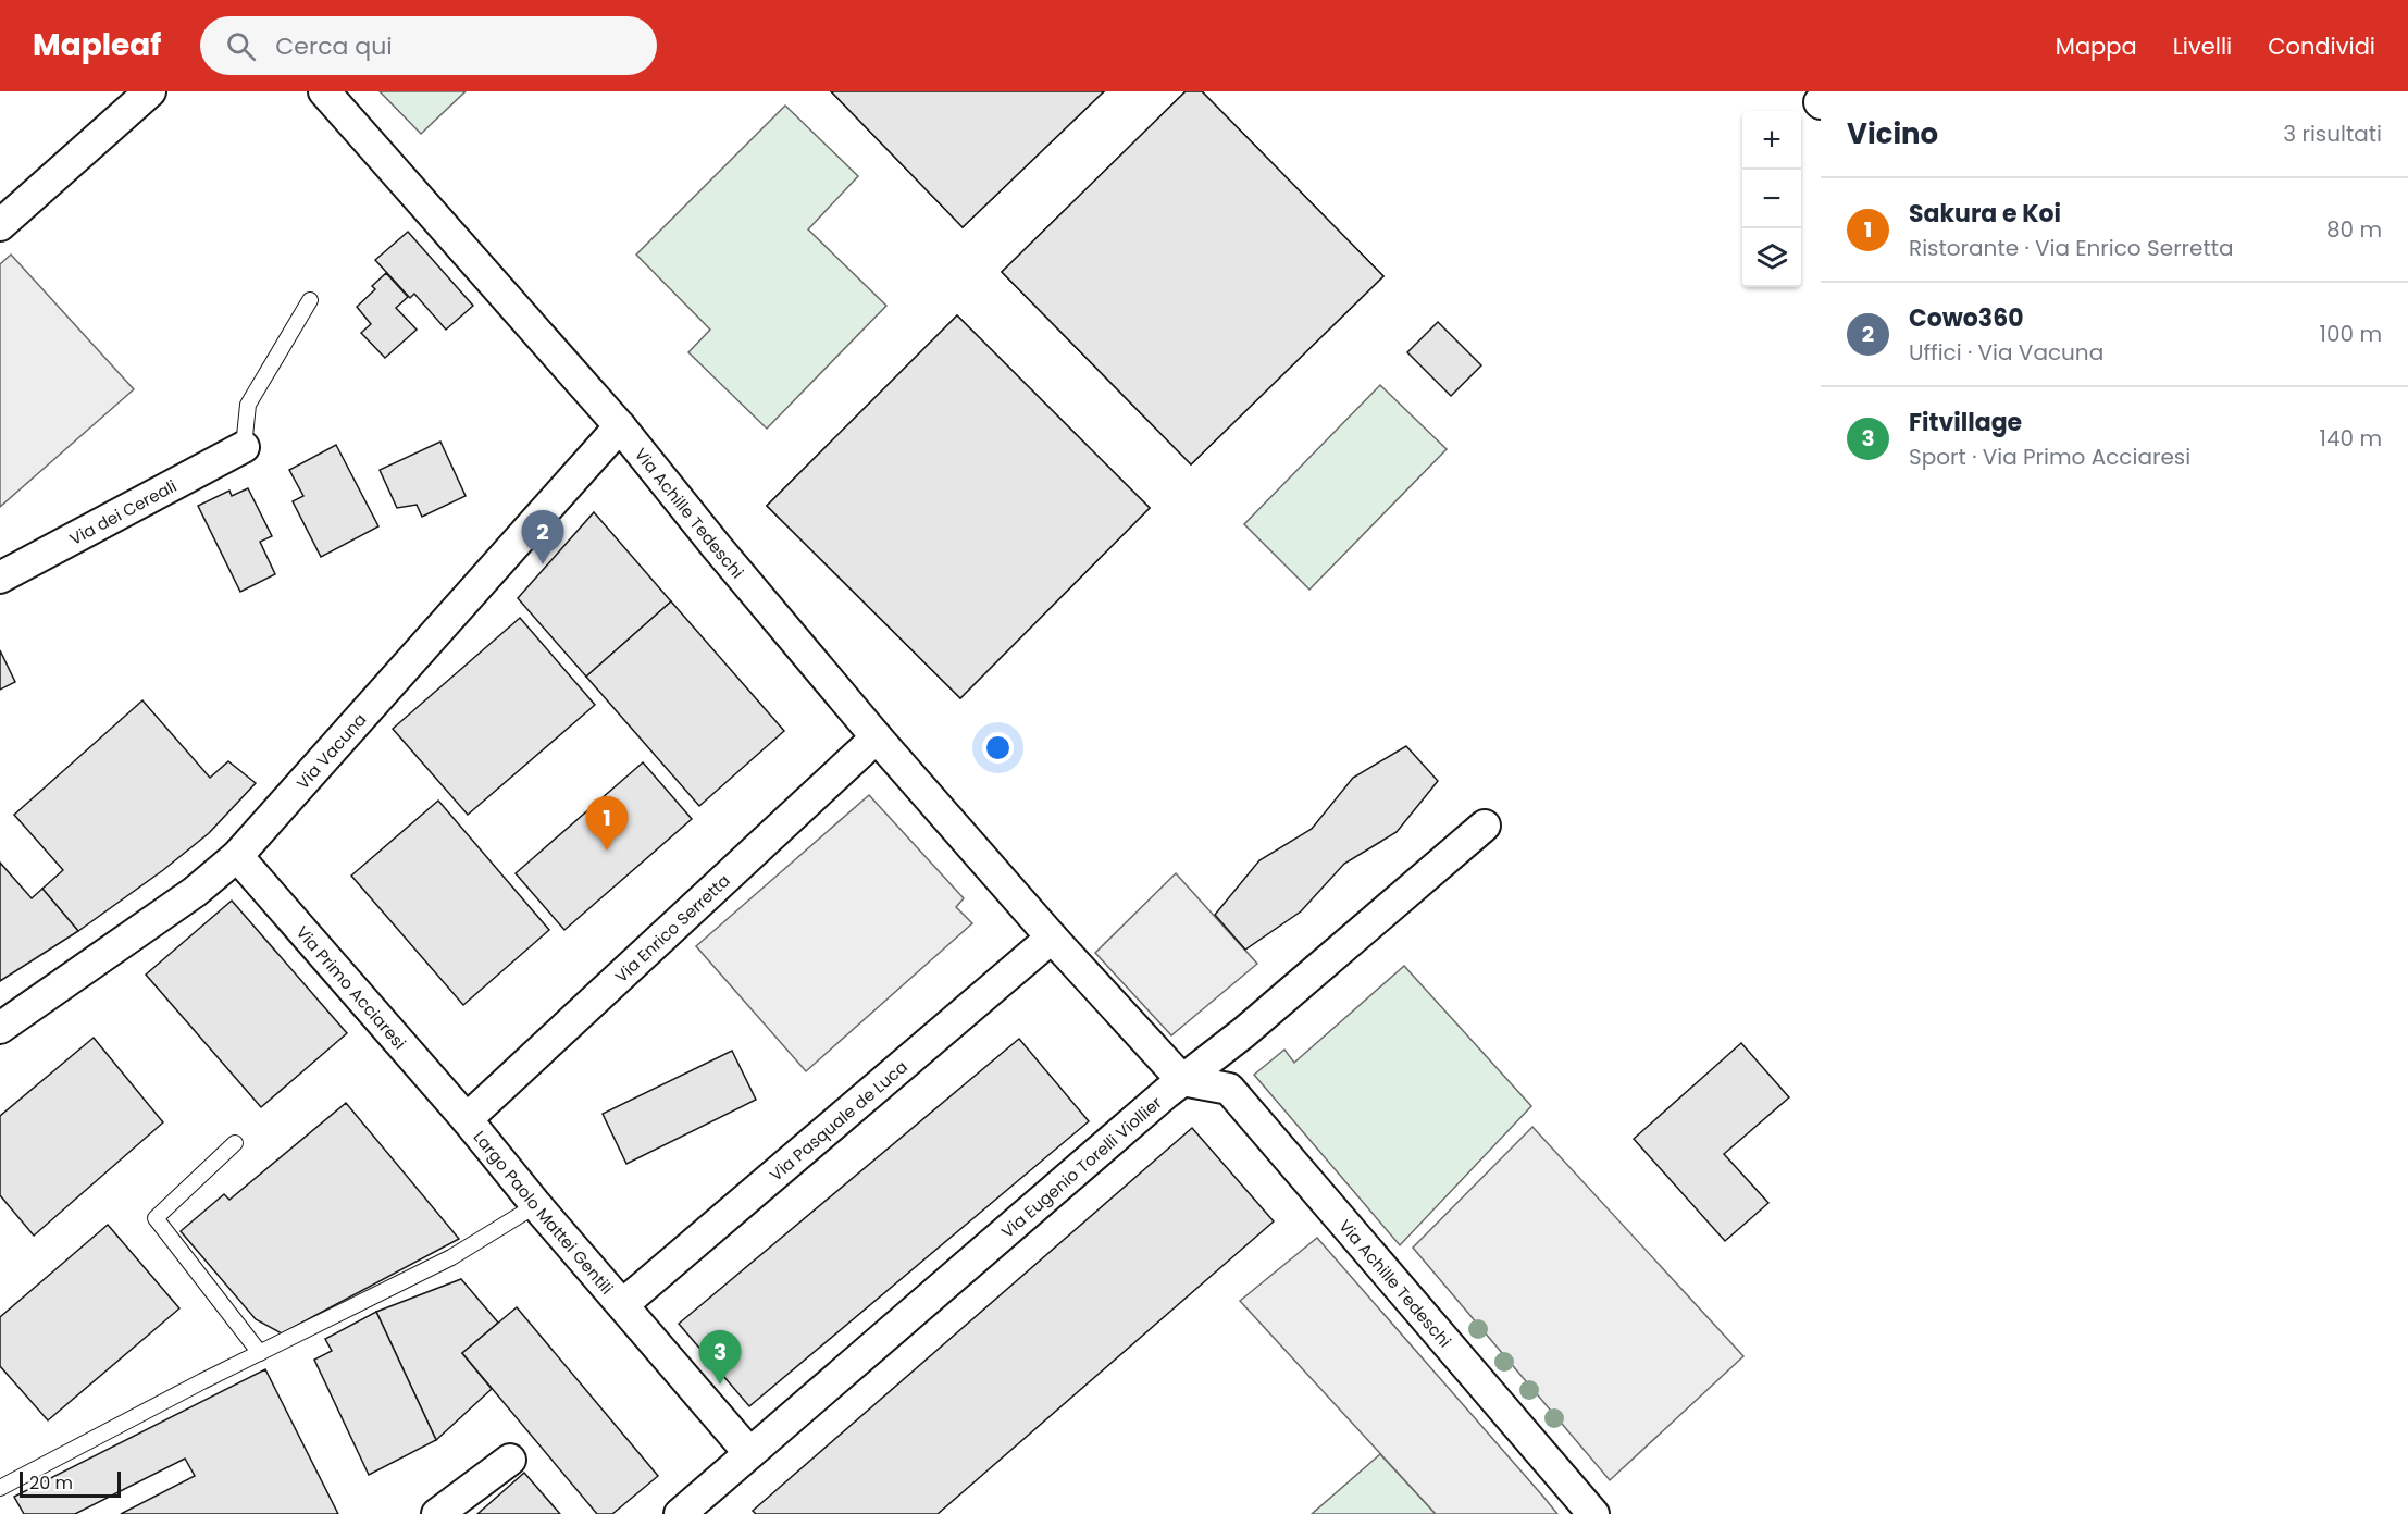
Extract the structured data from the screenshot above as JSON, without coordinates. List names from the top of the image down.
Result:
{
  "streets": {
    "street": [
      "Via dei Cereali",
      "Via Achille Tedeschi",
      "Via Vacuna",
      "Via Enrico Serretta",
      "Via Primo Acciaresi",
      "Via Pasquale de Luca",
      "Via Eugenio Torelli Viollier",
      "Largo Paolo Mattei Gentili"
    ]
  },
  "crossings": [
    ["Via Achille Tedeschi", "Via Vacuna"],
    ["Via Achille Tedeschi", "Via Enrico Serretta"],
    ["Via Achille Tedeschi", "Via Pasquale de Luca"],
    ["Via Achille Tedeschi", "Via Eugenio Torelli Viollier"],
    ["Via Vacuna", "Via Primo Acciaresi"],
    ["Via Enrico Serretta", "Via Primo Acciaresi"],
    ["Via Enrico Serretta", "Largo Paolo Mattei Gentili"],
    ["Via Primo Acciaresi", "Largo Paolo Mattei Gentili"],
    ["Via Pasquale de Luca", "Largo Paolo Mattei Gentili"]
  ],
  "scale_bar": "20 m",
  "page": {
    "header": "Mapleaf",
    "search": "Cerca qui",
    "nav": ["Mappa", "Livelli", "Condividi"],
    "heading": ["Vicino", "3 risultati"],
    "map_buttons": ["+", "−"],
    "list": [
      {
        "mark": "1",
        "name": "Sakura e Koi",
        "note": "Ristorante · Via Enrico Serretta",
        "value": "80 m"
      },
      {
        "mark": "2",
        "name": "Cowo360",
        "note": "Uffici · Via Vacuna",
        "value": "100 m"
      },
      {
        "mark": "3",
        "name": "Fitvillage",
        "note": "Sport · Via Primo Acciaresi",
        "value": "140 m"
      }
    ],
    "pins": ["2", "1", "3"],
    "scale": "20 m"
  }
}
